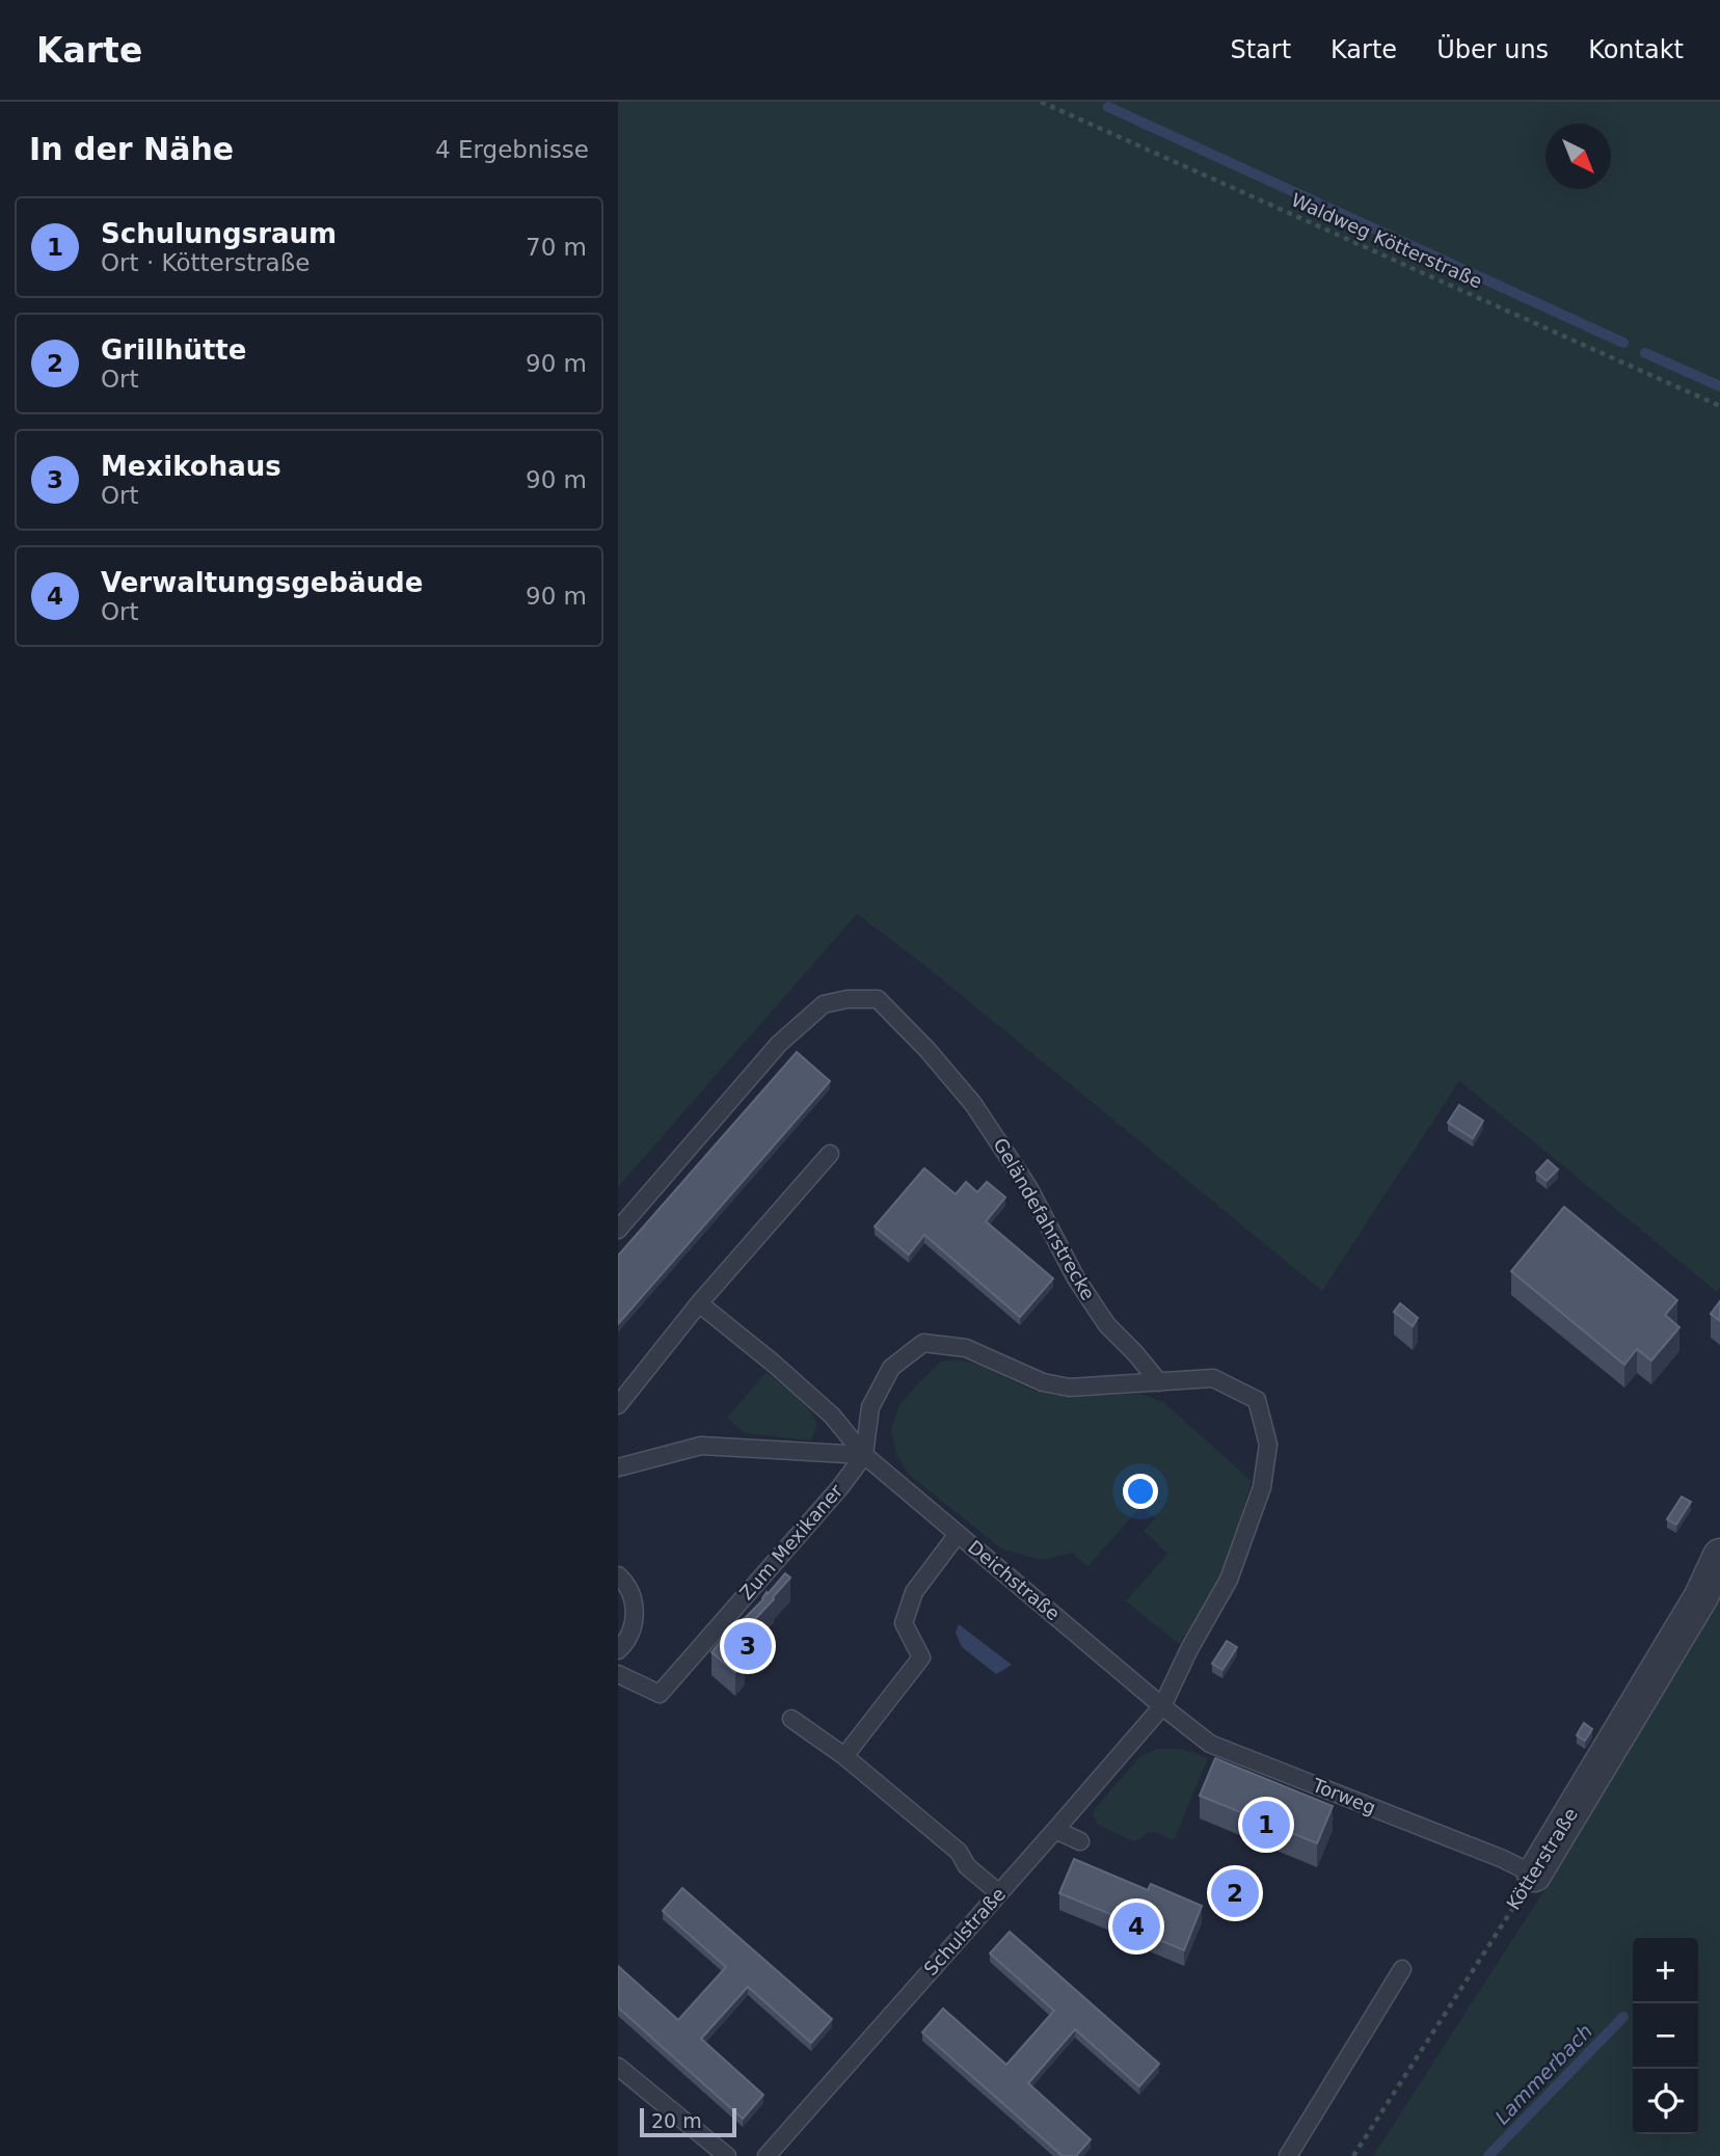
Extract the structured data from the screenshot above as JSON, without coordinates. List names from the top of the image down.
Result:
{
  "streets": {
    "street": ["Kötterstraße"],
    "lane": [
      "Geländefahrstrecke",
      "Zum Mexikaner",
      "Deichstraße",
      "Torweg",
      "Schulstraße"
    ],
    "path": ["Waldweg Kötterstraße"]
  },
  "crossings": [
    ["Geländefahrstrecke", "Schulstraße"],
    ["Zum Mexikaner", "Deichstraße"],
    ["Deichstraße", "Torweg"],
    ["Deichstraße", "Schulstraße"],
    ["Torweg", "Kötterstraße"],
    ["Torweg", "Schulstraße"]
  ],
  "water": ["Lammerbach"],
  "scale_bar": "20 m",
  "north": "bottom right",
  "page": {
    "header": "Karte",
    "nav": [
      "Start",
      "Karte",
      "Über uns",
      "Kontakt"
    ],
    "heading": ["In der Nähe", "4 Ergebnisse"],
    "list": [
      {
        "mark": "1",
        "name": "Schulungsraum",
        "note": "Ort · Kötterstraße",
        "value": "70 m"
      },
      {
        "mark": "2",
        "name": "Grillhütte",
        "note": "Ort",
        "value": "90 m"
      },
      {
        "mark": "3",
        "name": "Mexikohaus",
        "note": "Ort",
        "value": "90 m"
      },
      {
        "mark": "4",
        "name": "Verwaltungsgebäude",
        "note": "Ort",
        "value": "90 m"
      }
    ],
    "pins": [
      "3",
      "1",
      "2",
      "4"
    ],
    "map_buttons": ["+", "−"],
    "scale": "20 m"
  }
}
